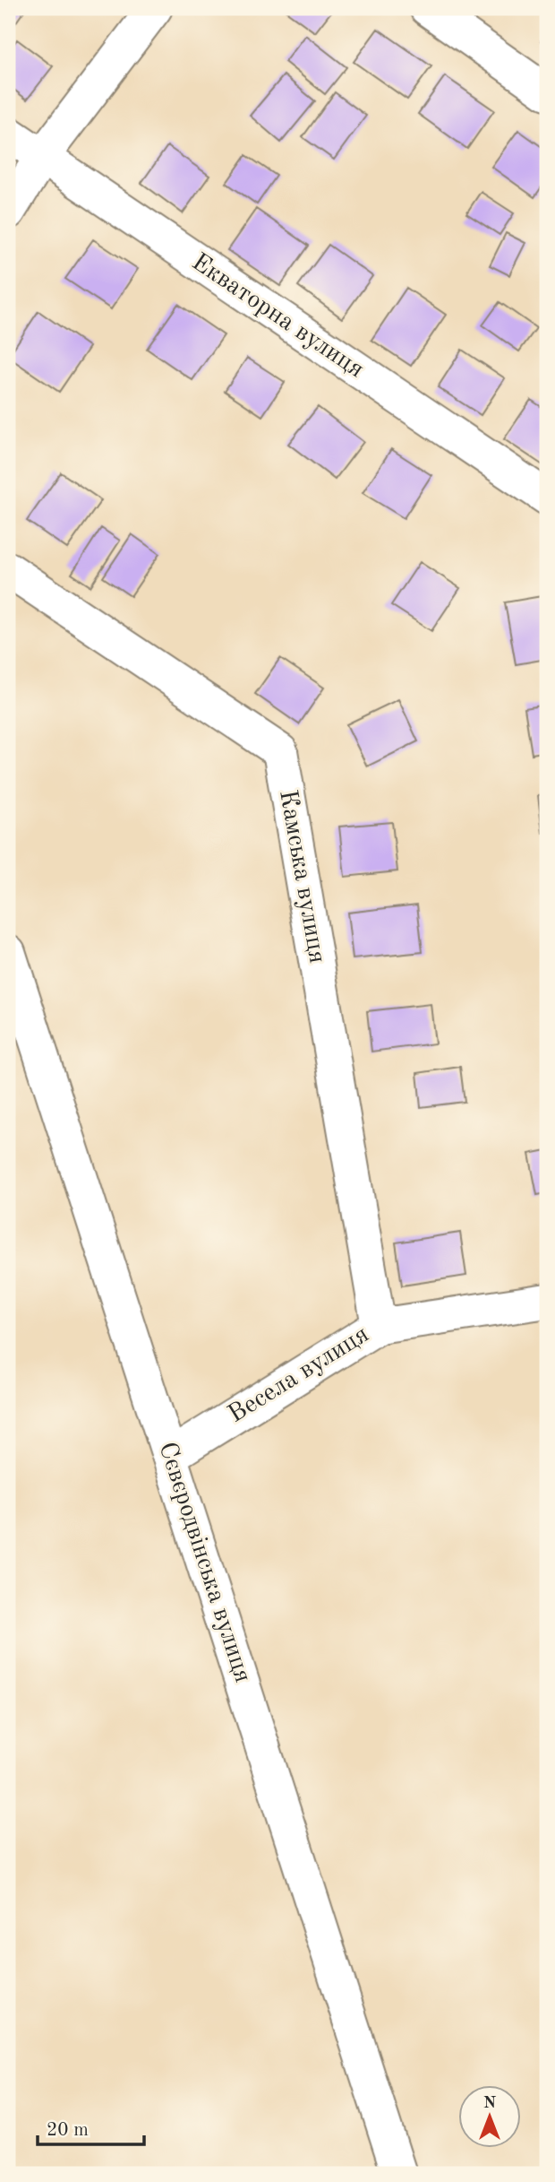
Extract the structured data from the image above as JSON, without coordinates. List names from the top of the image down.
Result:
{
  "streets": {
    "street": [
      "Екваторна вулиця",
      "Камська вулиця",
      "Весела вулиця",
      "Сєвєродвінська вулиця"
    ]
  },
  "crossings": [
    ["Камська вулиця", "Весела вулиця"],
    ["Весела вулиця", "Сєвєродвінська вулиця"]
  ],
  "scale_bar": "20 m",
  "north": "top"
}
